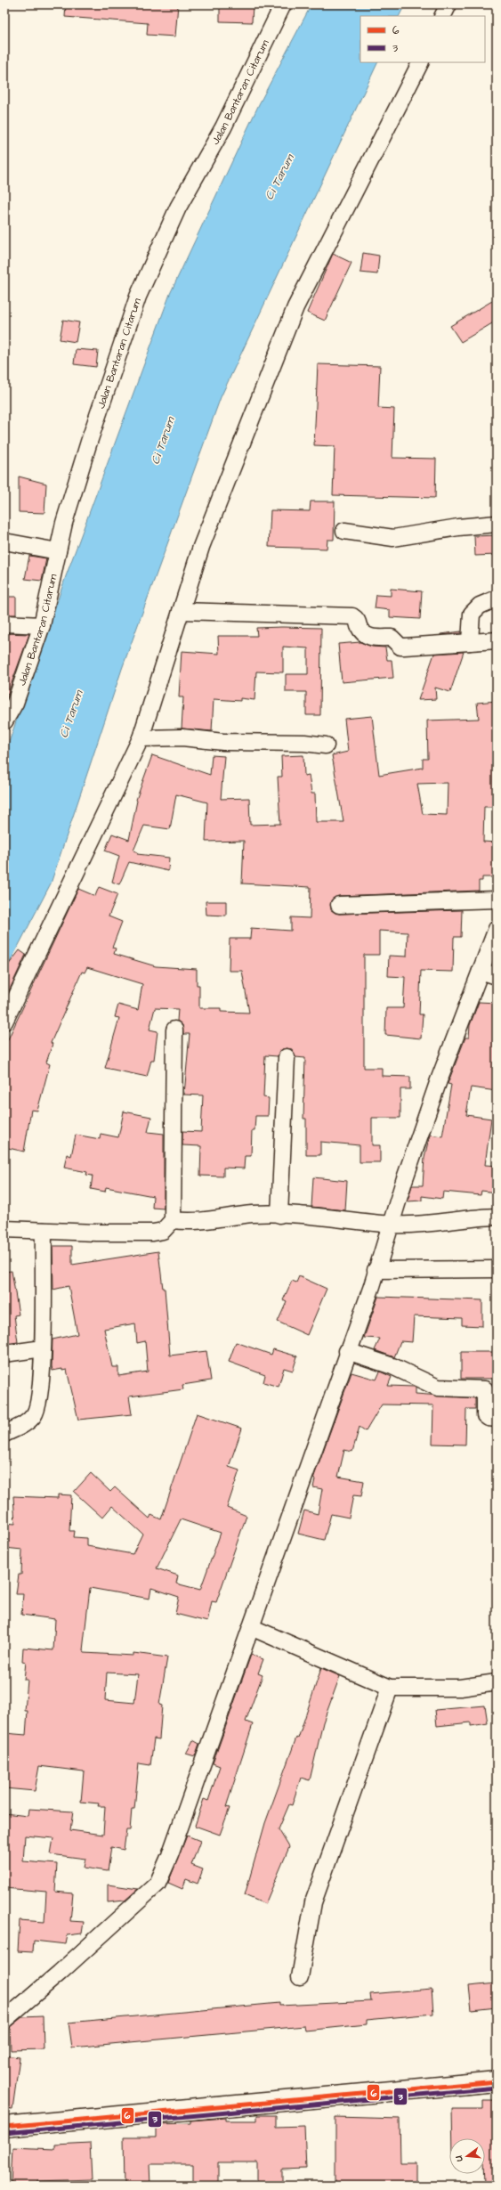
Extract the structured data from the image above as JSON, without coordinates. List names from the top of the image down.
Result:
{
  "streets": {
    "street": ["Jalan Bantaran Citarum"]
  },
  "water": ["Ci Tarum"],
  "lines": ["transit line 6", "transit line 3"],
  "legend": ["6", "3"],
  "north": "left"
}
